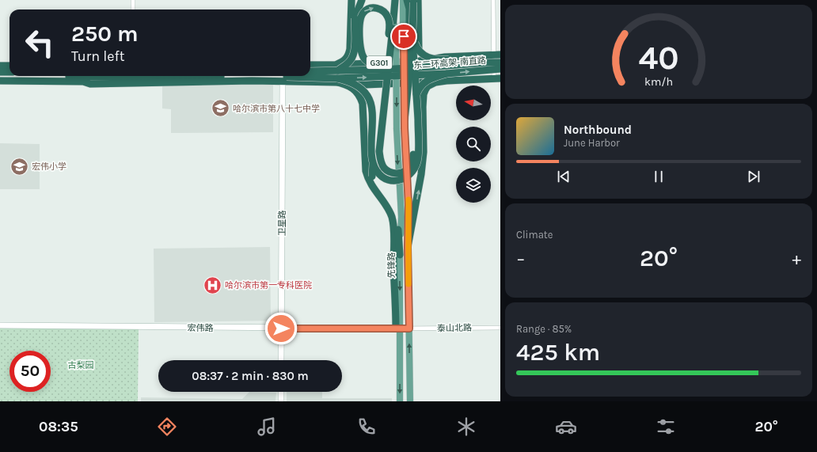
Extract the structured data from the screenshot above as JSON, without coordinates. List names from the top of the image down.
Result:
{
  "streets": {
    "highway": ["G301", "东二环高架-南直路"],
    "main road": ["卫星路", "先锋路", "宏伟路"],
    "street": ["泰山北路"]
  },
  "crossings": [
    ["G301", "东二环高架-南直路"],
    ["东二环高架-南直路", "卫星路"],
    ["卫星路", "宏伟路"],
    ["先锋路", "宏伟路"],
    ["先锋路", "泰山北路"],
    ["宏伟路", "泰山北路"]
  ],
  "parks": ["古梨园"],
  "places": {
    "school or university": ["哈尔滨市第八十七中学", "宏伟小学"],
    "hospital": ["哈尔滨市第一专科医院"]
  },
  "north": "left",
  "page": {
    "turn": ["250 m", "Turn left"],
    "song": ["Northbound", "June Harbor"],
    "tile": [
      "Climate",
      ["Range · 85%", "425 km"]
    ],
    "heat": ["−", "20°", "+"],
    "limit": "50",
    "trip": "08:37 · 2 min · 830 m",
    "tabs": ["08:35", "20°"],
    "gauge": ["40", "km/h"]
  }
}
